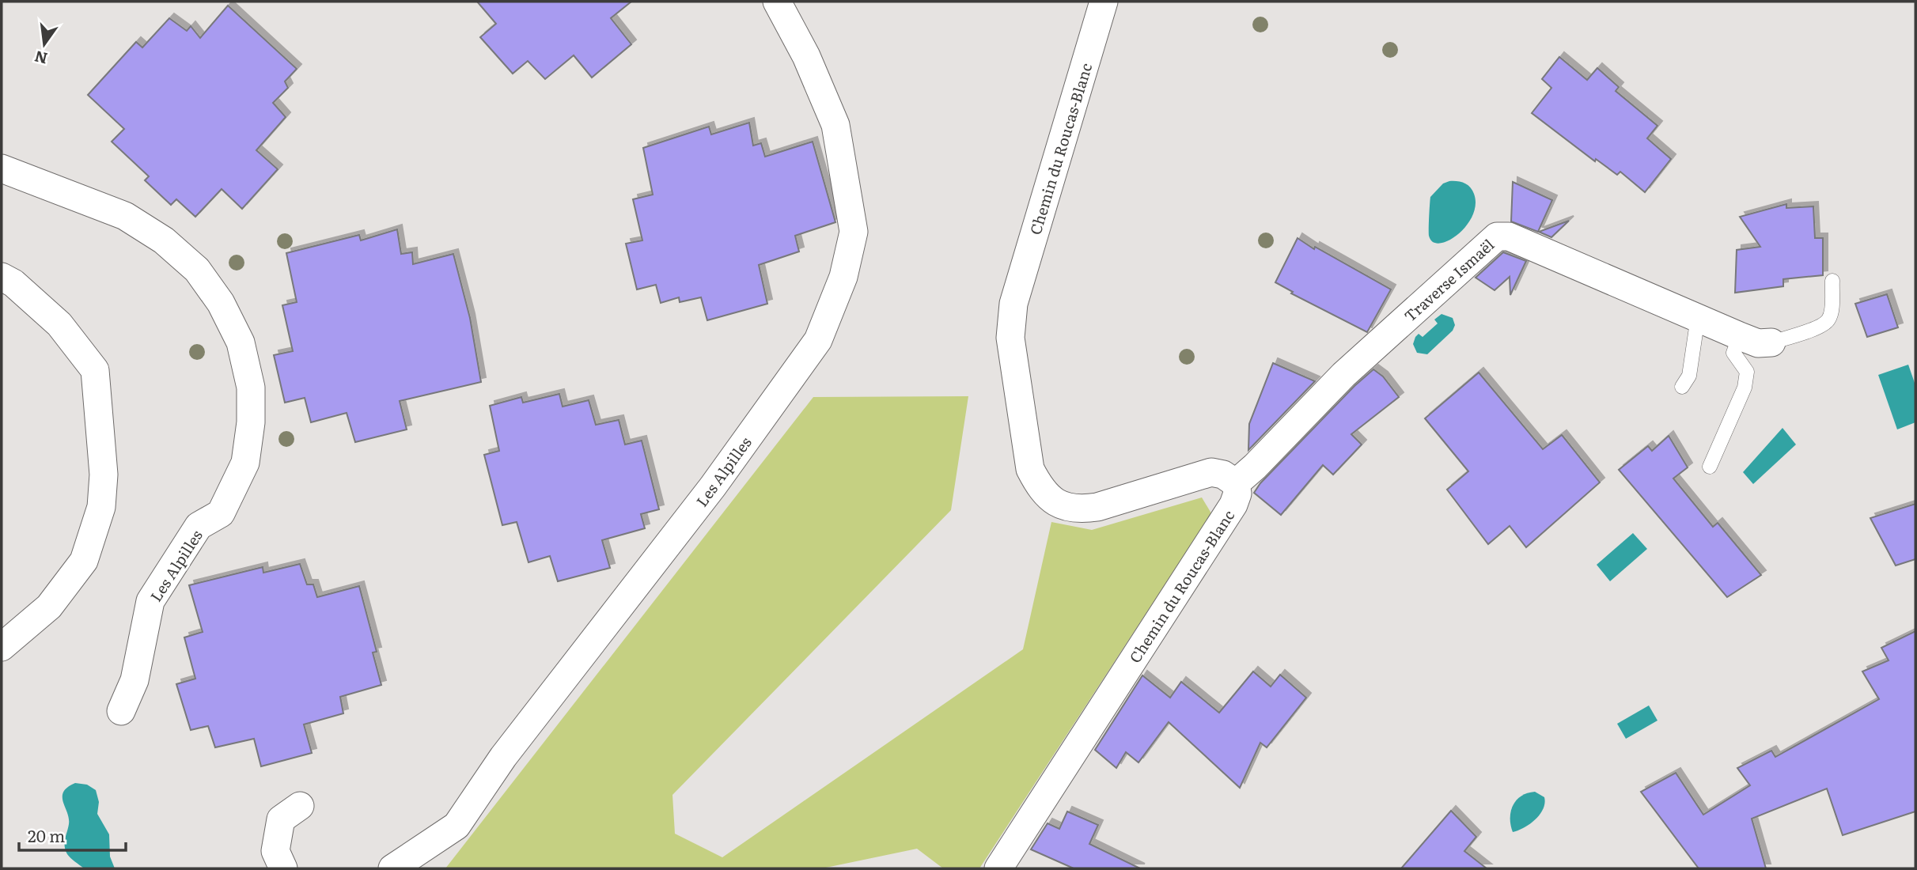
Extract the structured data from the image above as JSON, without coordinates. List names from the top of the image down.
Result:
{
  "streets": {
    "street": ["Chemin du Roucas-Blanc", "Traverse Ismaël", "Les Alpilles"]
  },
  "crossings": [
    ["Chemin du Roucas-Blanc", "Traverse Ismaël"]
  ],
  "scale_bar": "20 m",
  "north": "bottom"
}
